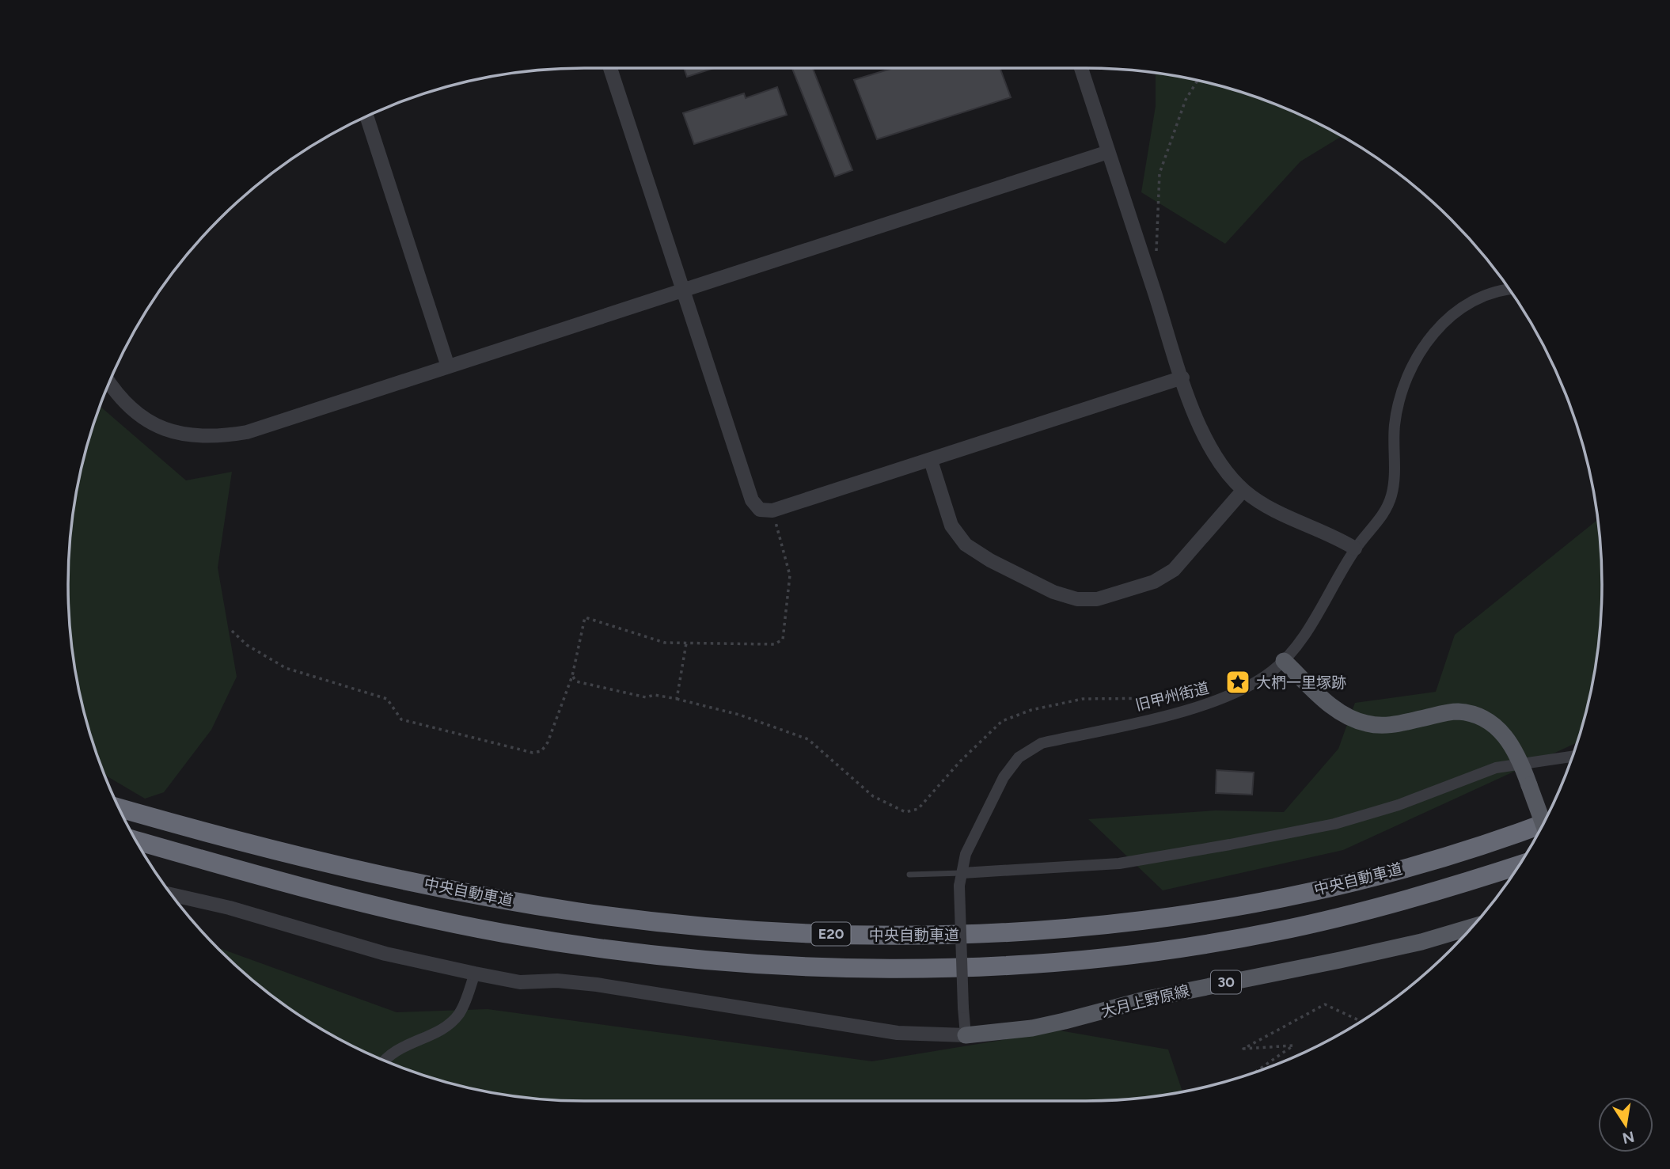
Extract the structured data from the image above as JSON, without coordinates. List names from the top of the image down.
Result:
{
  "streets": {
    "highway": ["中央自動車道", "E20"],
    "main road": ["30", "大月上野原線"],
    "street": ["旧甲州街道"]
  },
  "crossings": [
    ["旧甲州街道", "大月上野原線"]
  ],
  "places": {
    "place": ["大椚一里塚跡"]
  },
  "north": "bottom"
}
